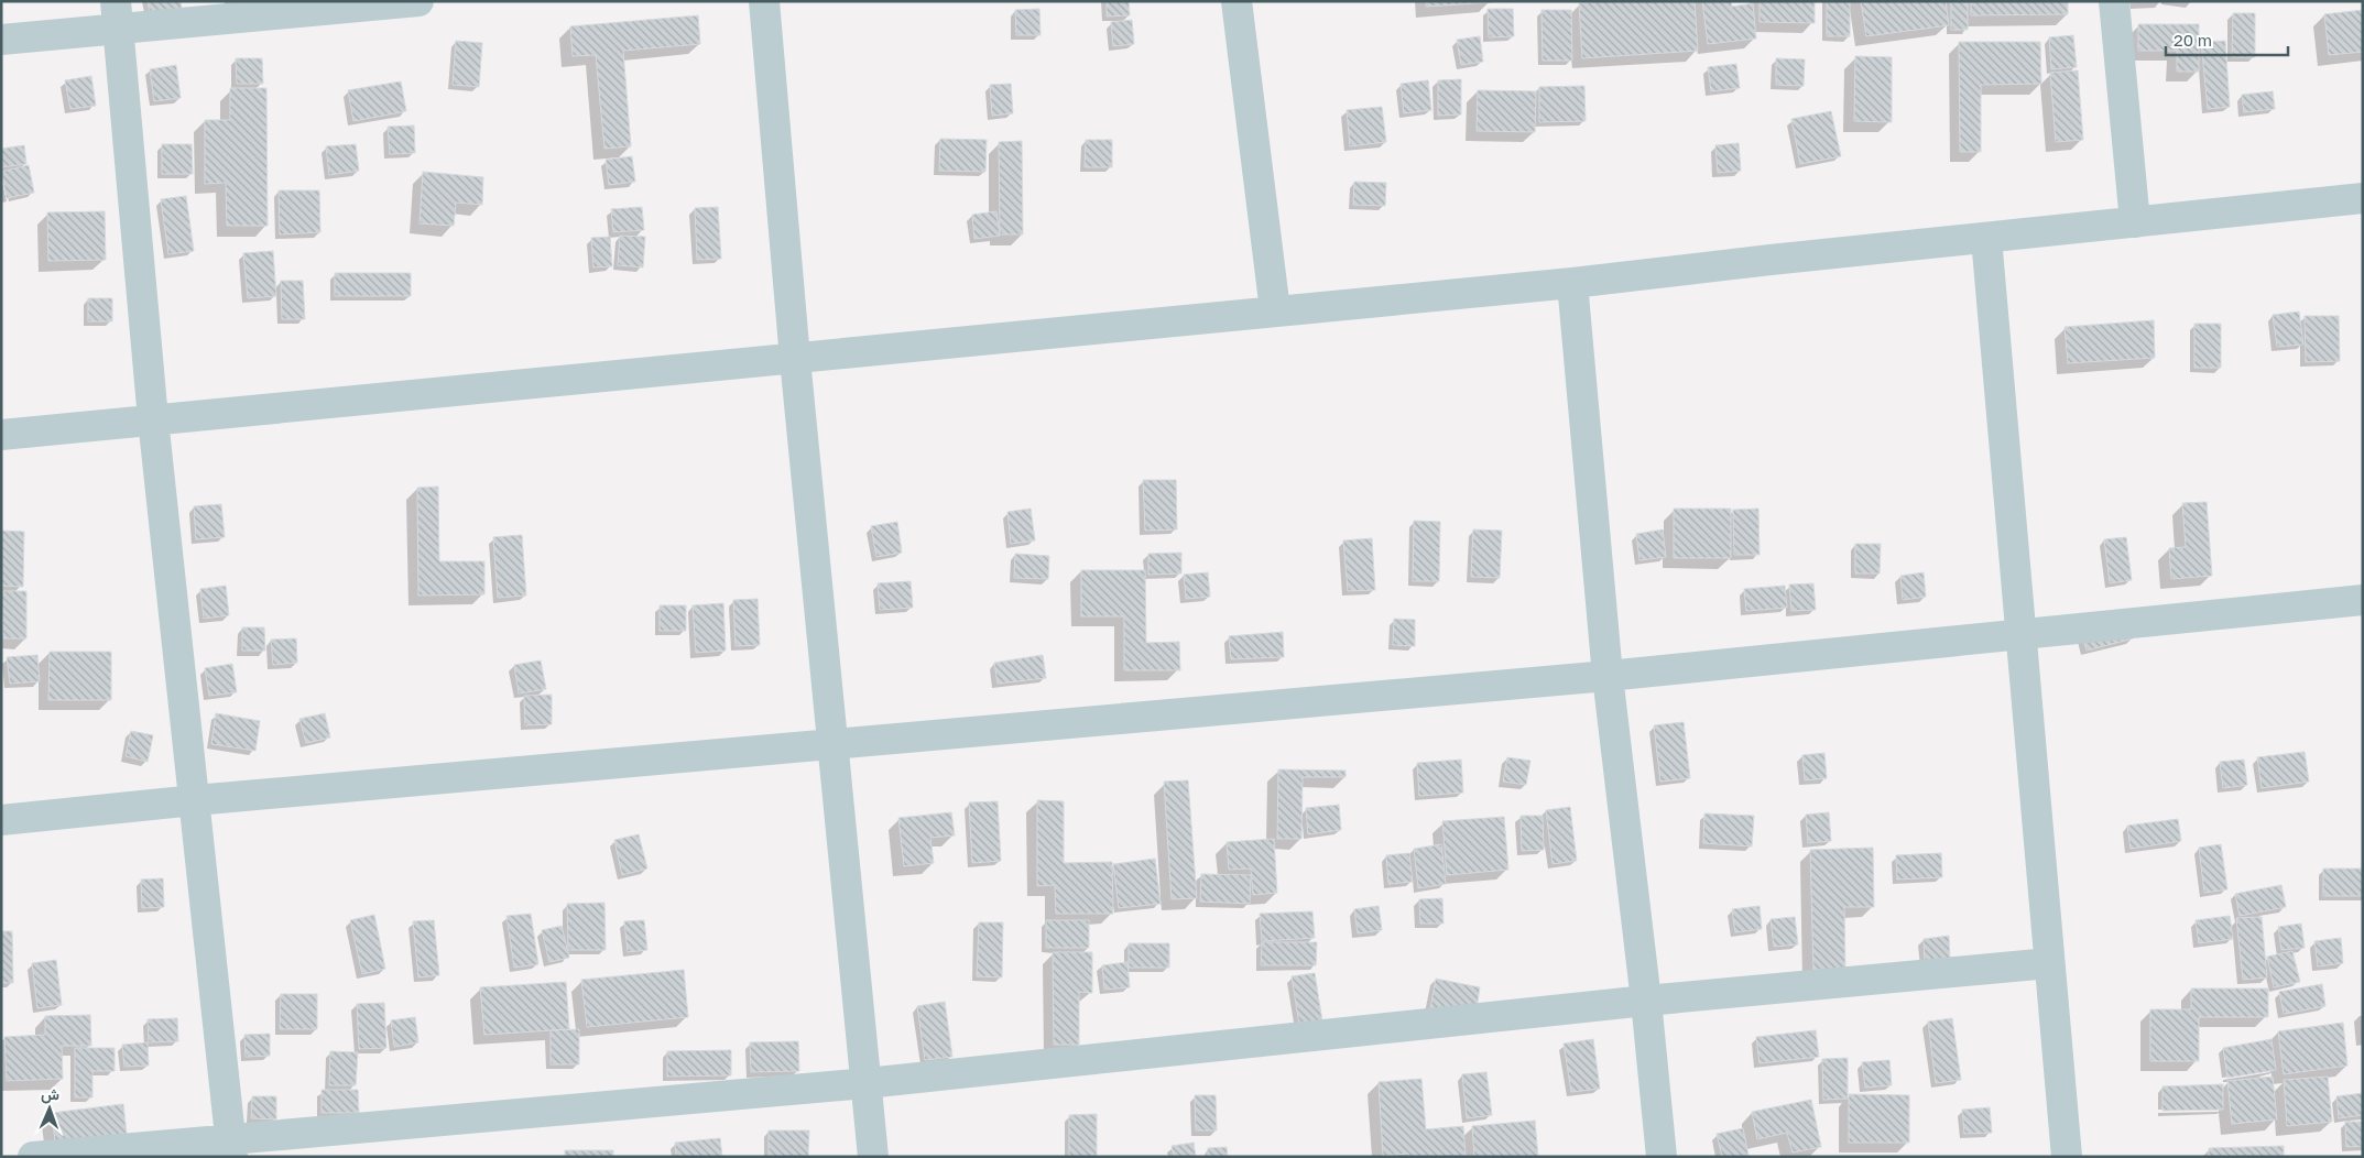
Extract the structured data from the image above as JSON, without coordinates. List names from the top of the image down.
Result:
{
  "scale_bar": "20 m",
  "north": "top"
}
